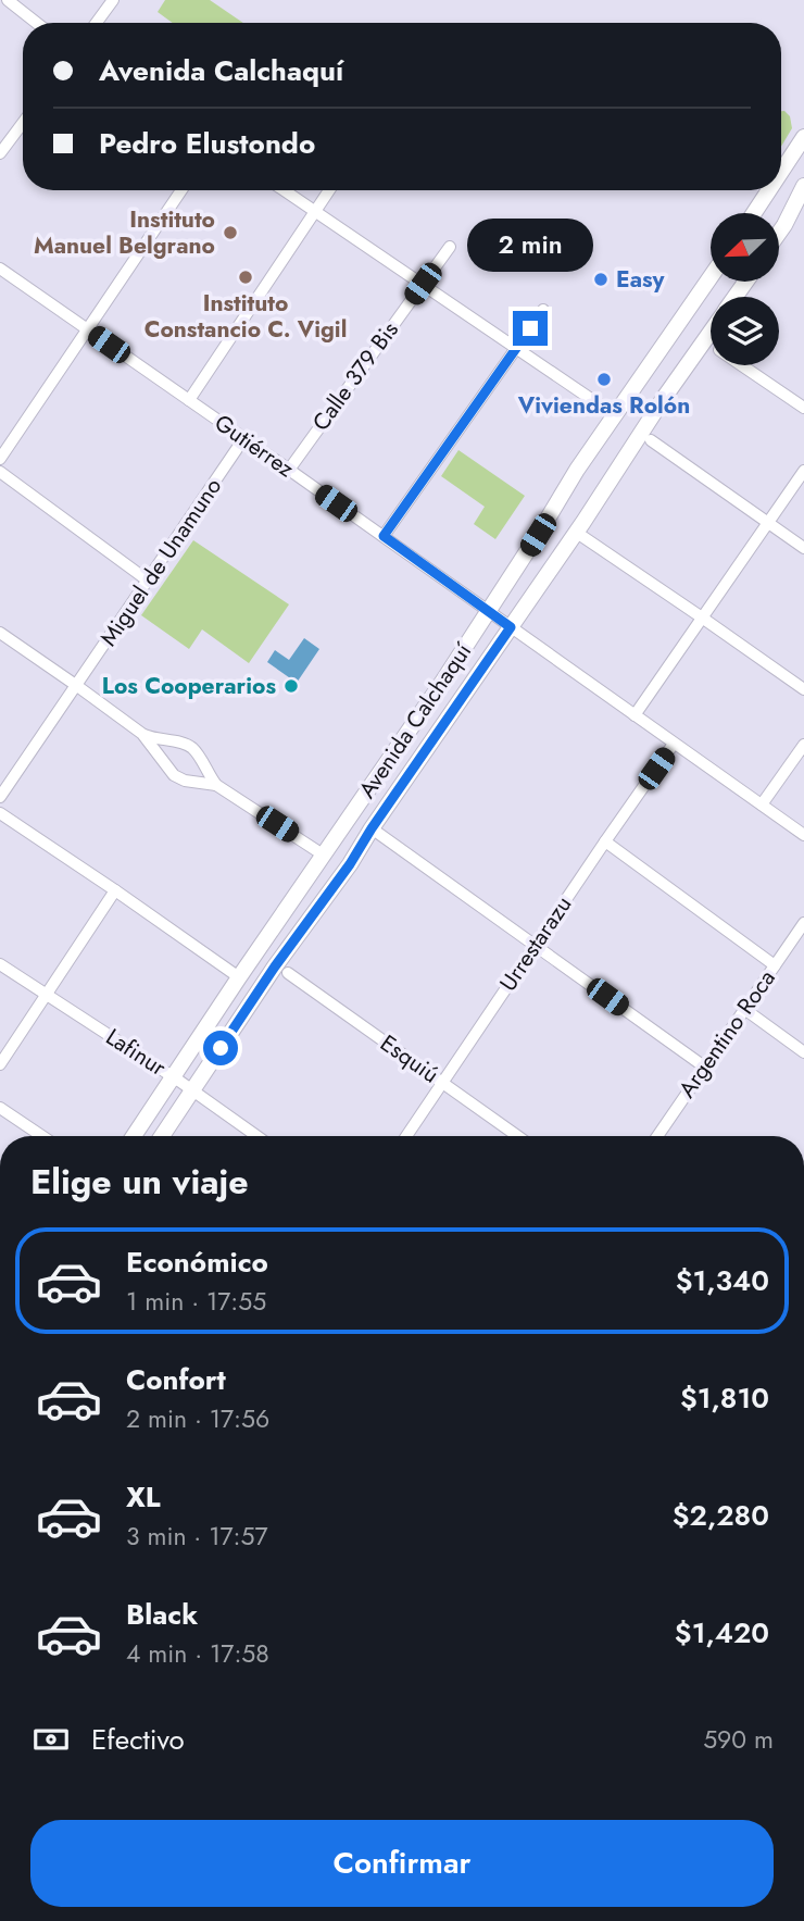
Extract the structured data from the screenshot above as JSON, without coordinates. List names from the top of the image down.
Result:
{
  "streets": {
    "main road": ["Avenida Calchaquí"],
    "street": [
      "Calle 379 Bis",
      "Gutiérrez",
      "Miguel de Unamuno",
      "Urrestarazu",
      "Argentino Roca",
      "Lafinur",
      "Esquiú"
    ]
  },
  "crossings": [
    ["Calle 379 Bis", "Gutiérrez"],
    ["Gutiérrez", "Miguel de Unamuno"],
    ["Gutiérrez", "Avenida Calchaquí"],
    ["Gutiérrez", "Urrestarazu"],
    ["Avenida Calchaquí", "Lafinur"],
    ["Urrestarazu", "Esquiú"]
  ],
  "places": [
    "Instituto Manuel Belgrano",
    "Instituto Constancio C. Vigil",
    "Easy",
    "Viviendas Rolón",
    "Los Cooperarios"
  ],
  "north": "bottom left",
  "page": {
    "banner": ["Avenida Calchaquí", "Pedro Elustondo"],
    "bubble": "2 min",
    "heading": "Elige un viaje",
    "list": [
      {
        "name": "Económico",
        "note": "1 min · 17:55",
        "value": "$1,340"
      },
      {
        "name": "Confort",
        "note": "2 min · 17:56",
        "value": "$1,810"
      },
      {
        "name": "XL",
        "note": "3 min · 17:57",
        "value": "$2,280"
      },
      {
        "name": "Black",
        "note": "4 min · 17:58",
        "value": "$1,420"
      }
    ],
    "pay": ["Efectivo", "590 m"],
    "buttons": "Confirmar"
  }
}
